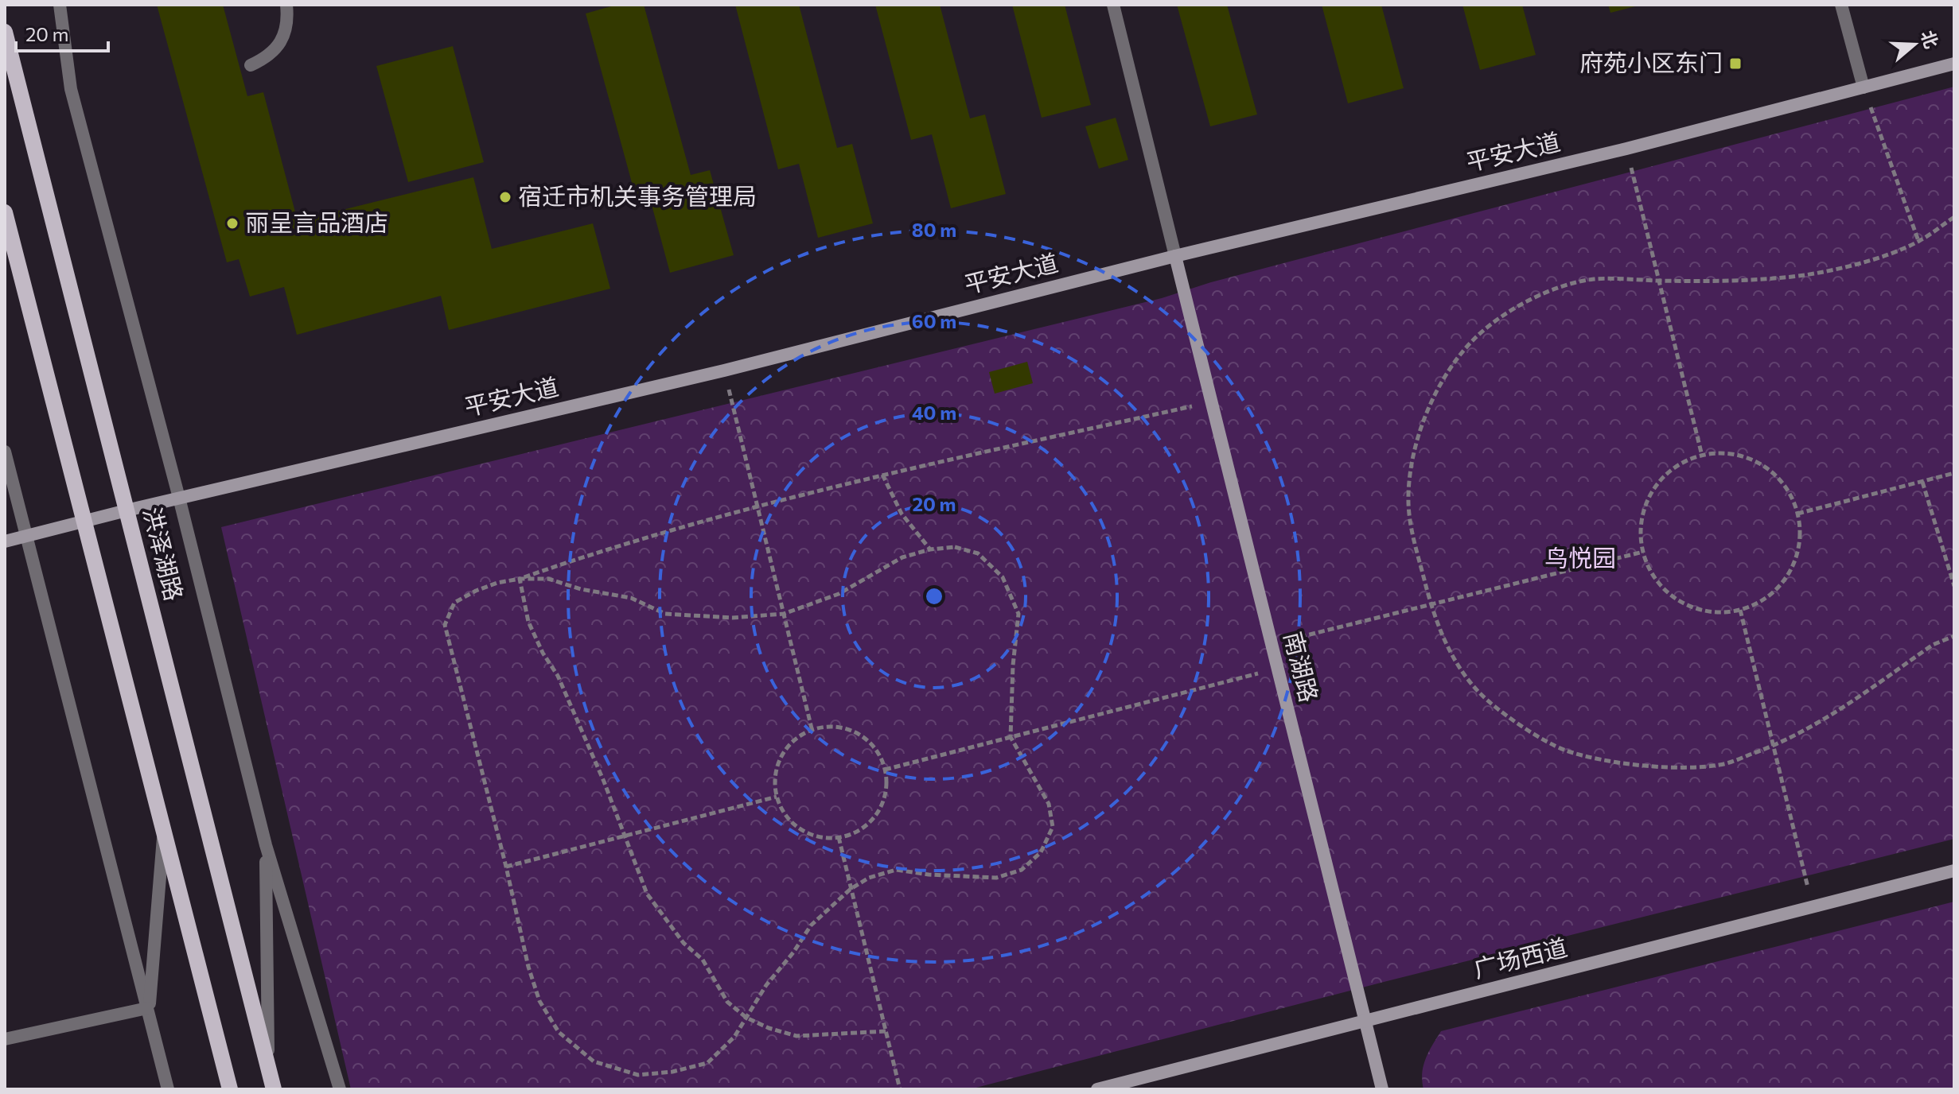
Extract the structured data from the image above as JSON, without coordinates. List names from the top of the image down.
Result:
{
  "streets": {
    "main road": ["洪泽湖路"],
    "street": ["平安大道", "南湖路", "广场西道"]
  },
  "crossings": [
    ["平安大道", "洪泽湖路"],
    ["平安大道", "南湖路"],
    ["南湖路", "广场西道"]
  ],
  "parks": ["鸟悦园"],
  "places": {
    "transit": ["府苑小区东门"],
    "other": ["宿迁市机关事务管理局", "丽呈言品酒店"]
  },
  "scale_bar": "20 m",
  "north": "right",
  "rings": [
    "80 m",
    "60 m",
    "40 m",
    "20 m"
  ]
}
